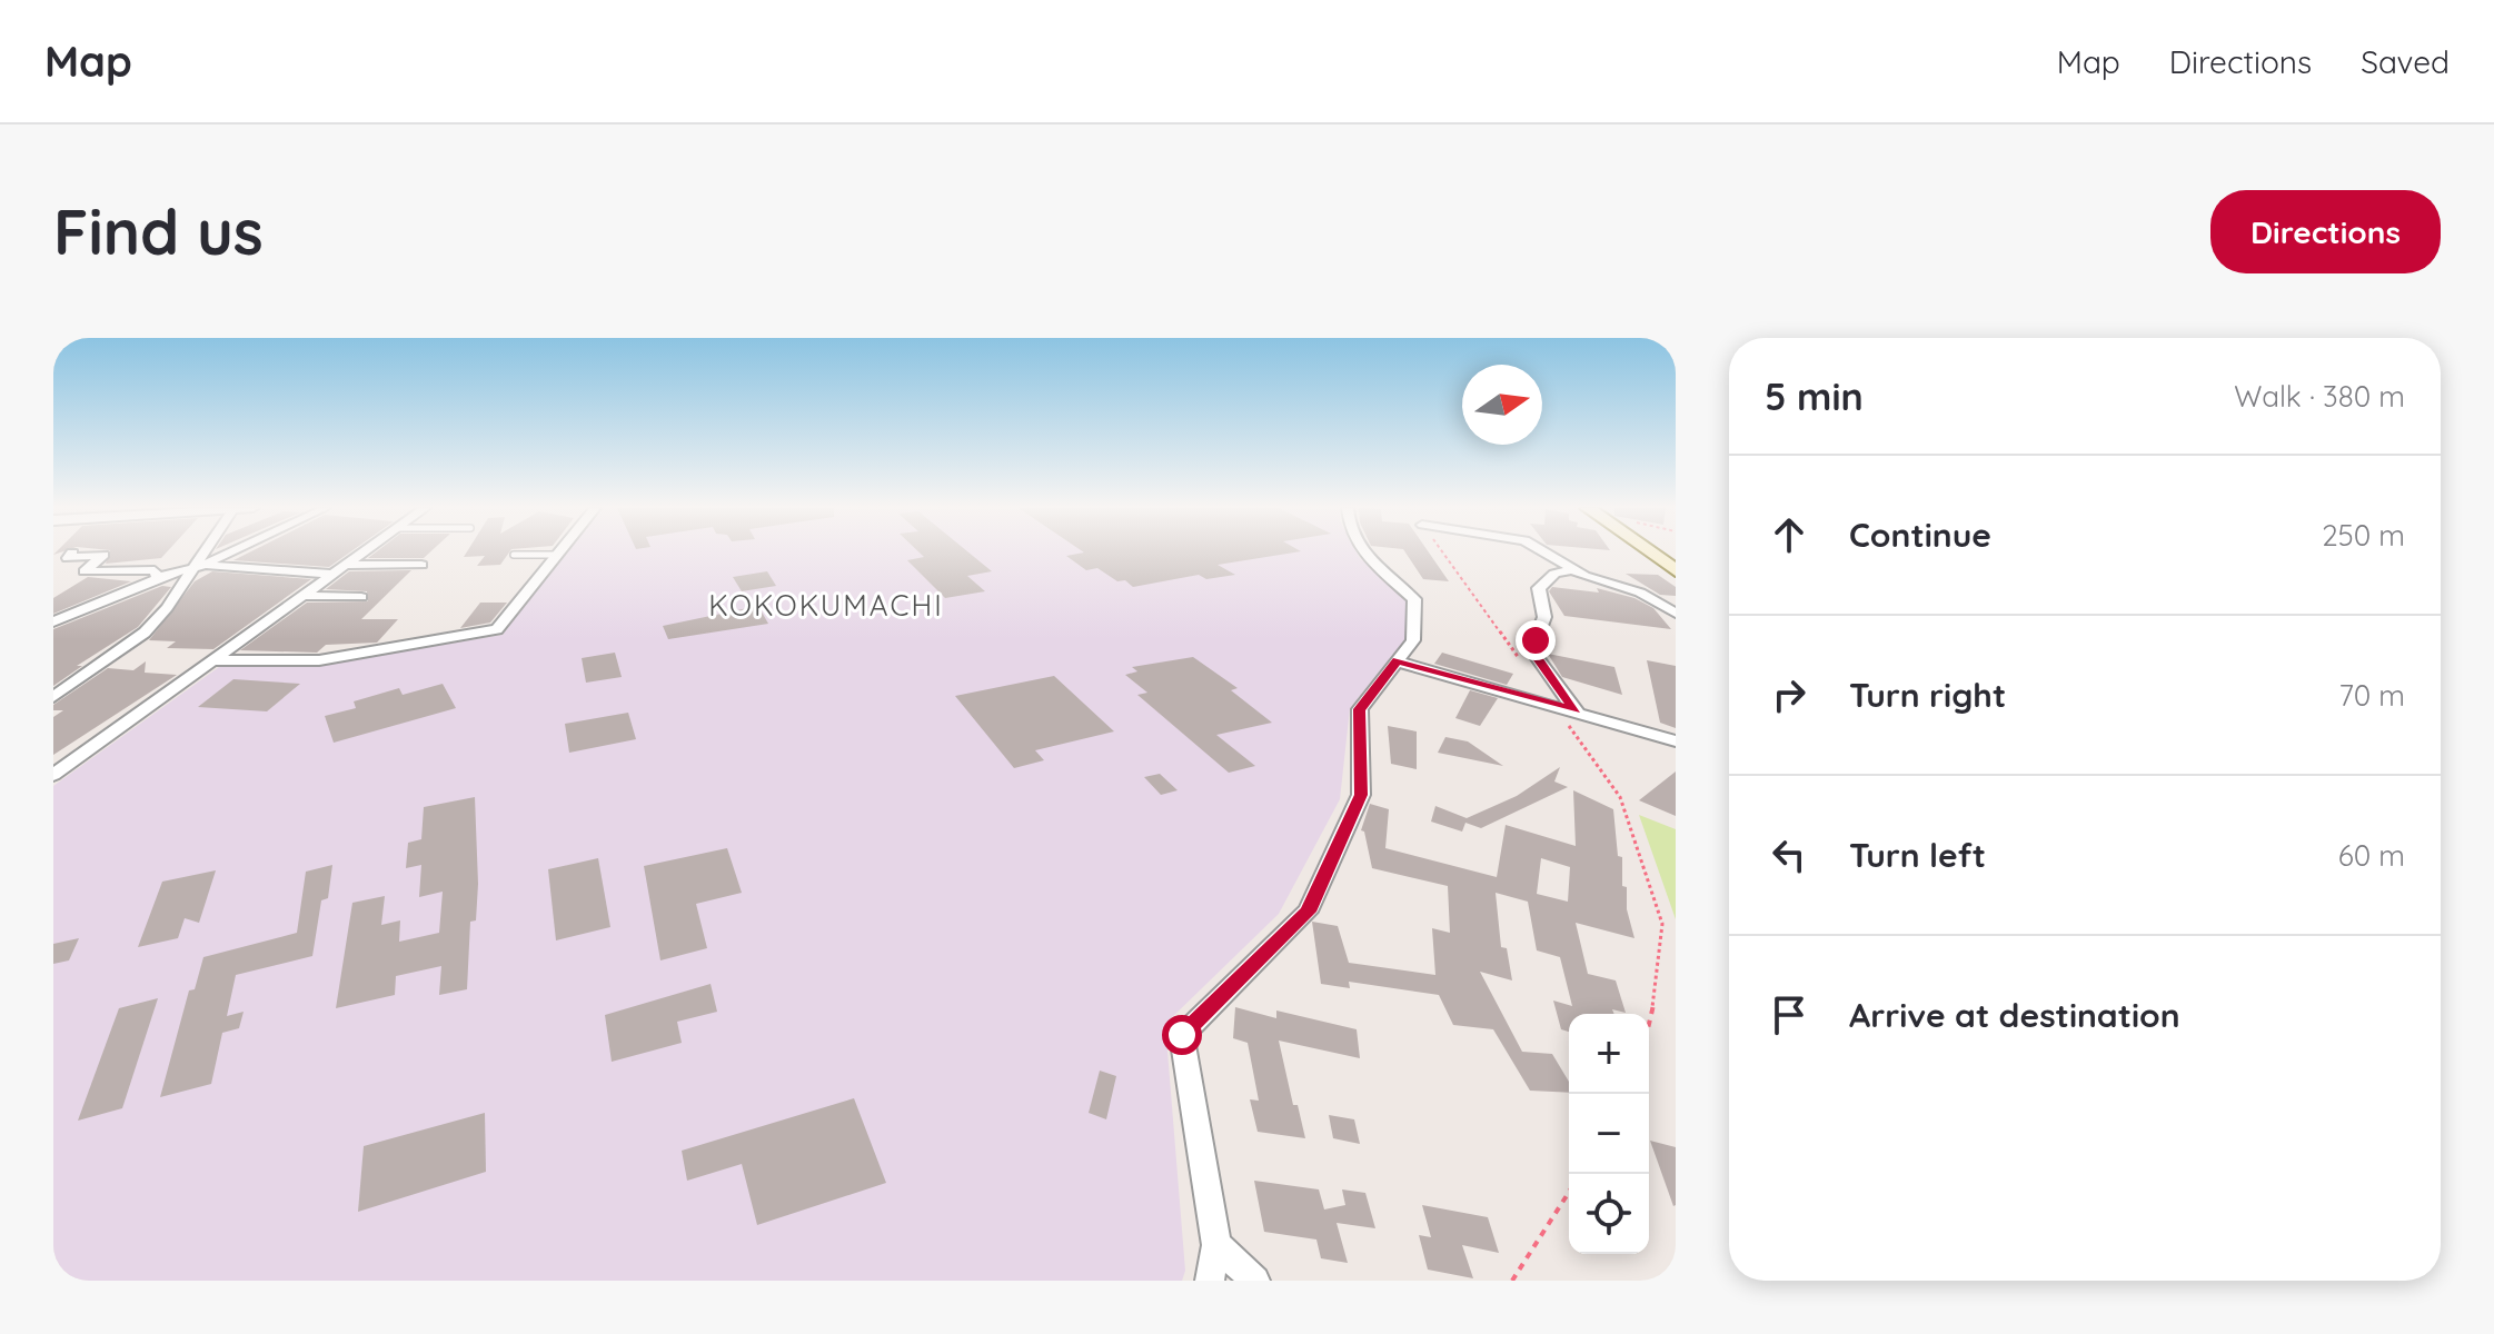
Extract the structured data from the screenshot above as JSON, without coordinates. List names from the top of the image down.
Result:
{
  "districts": ["KOKOKUMACHI"],
  "north": "right",
  "page": {
    "header": "Map",
    "nav": ["Map", "Directions", "Saved"],
    "buttons": "Directions",
    "title": "Find us",
    "heading": ["5 min", "Walk · 380 m"],
    "list": [
      ["Continue", "250 m"],
      ["Turn right", "70 m"],
      ["Turn left", "60 m"],
      "Arrive at destination"
    ],
    "map_buttons": ["+", "−"]
  }
}
